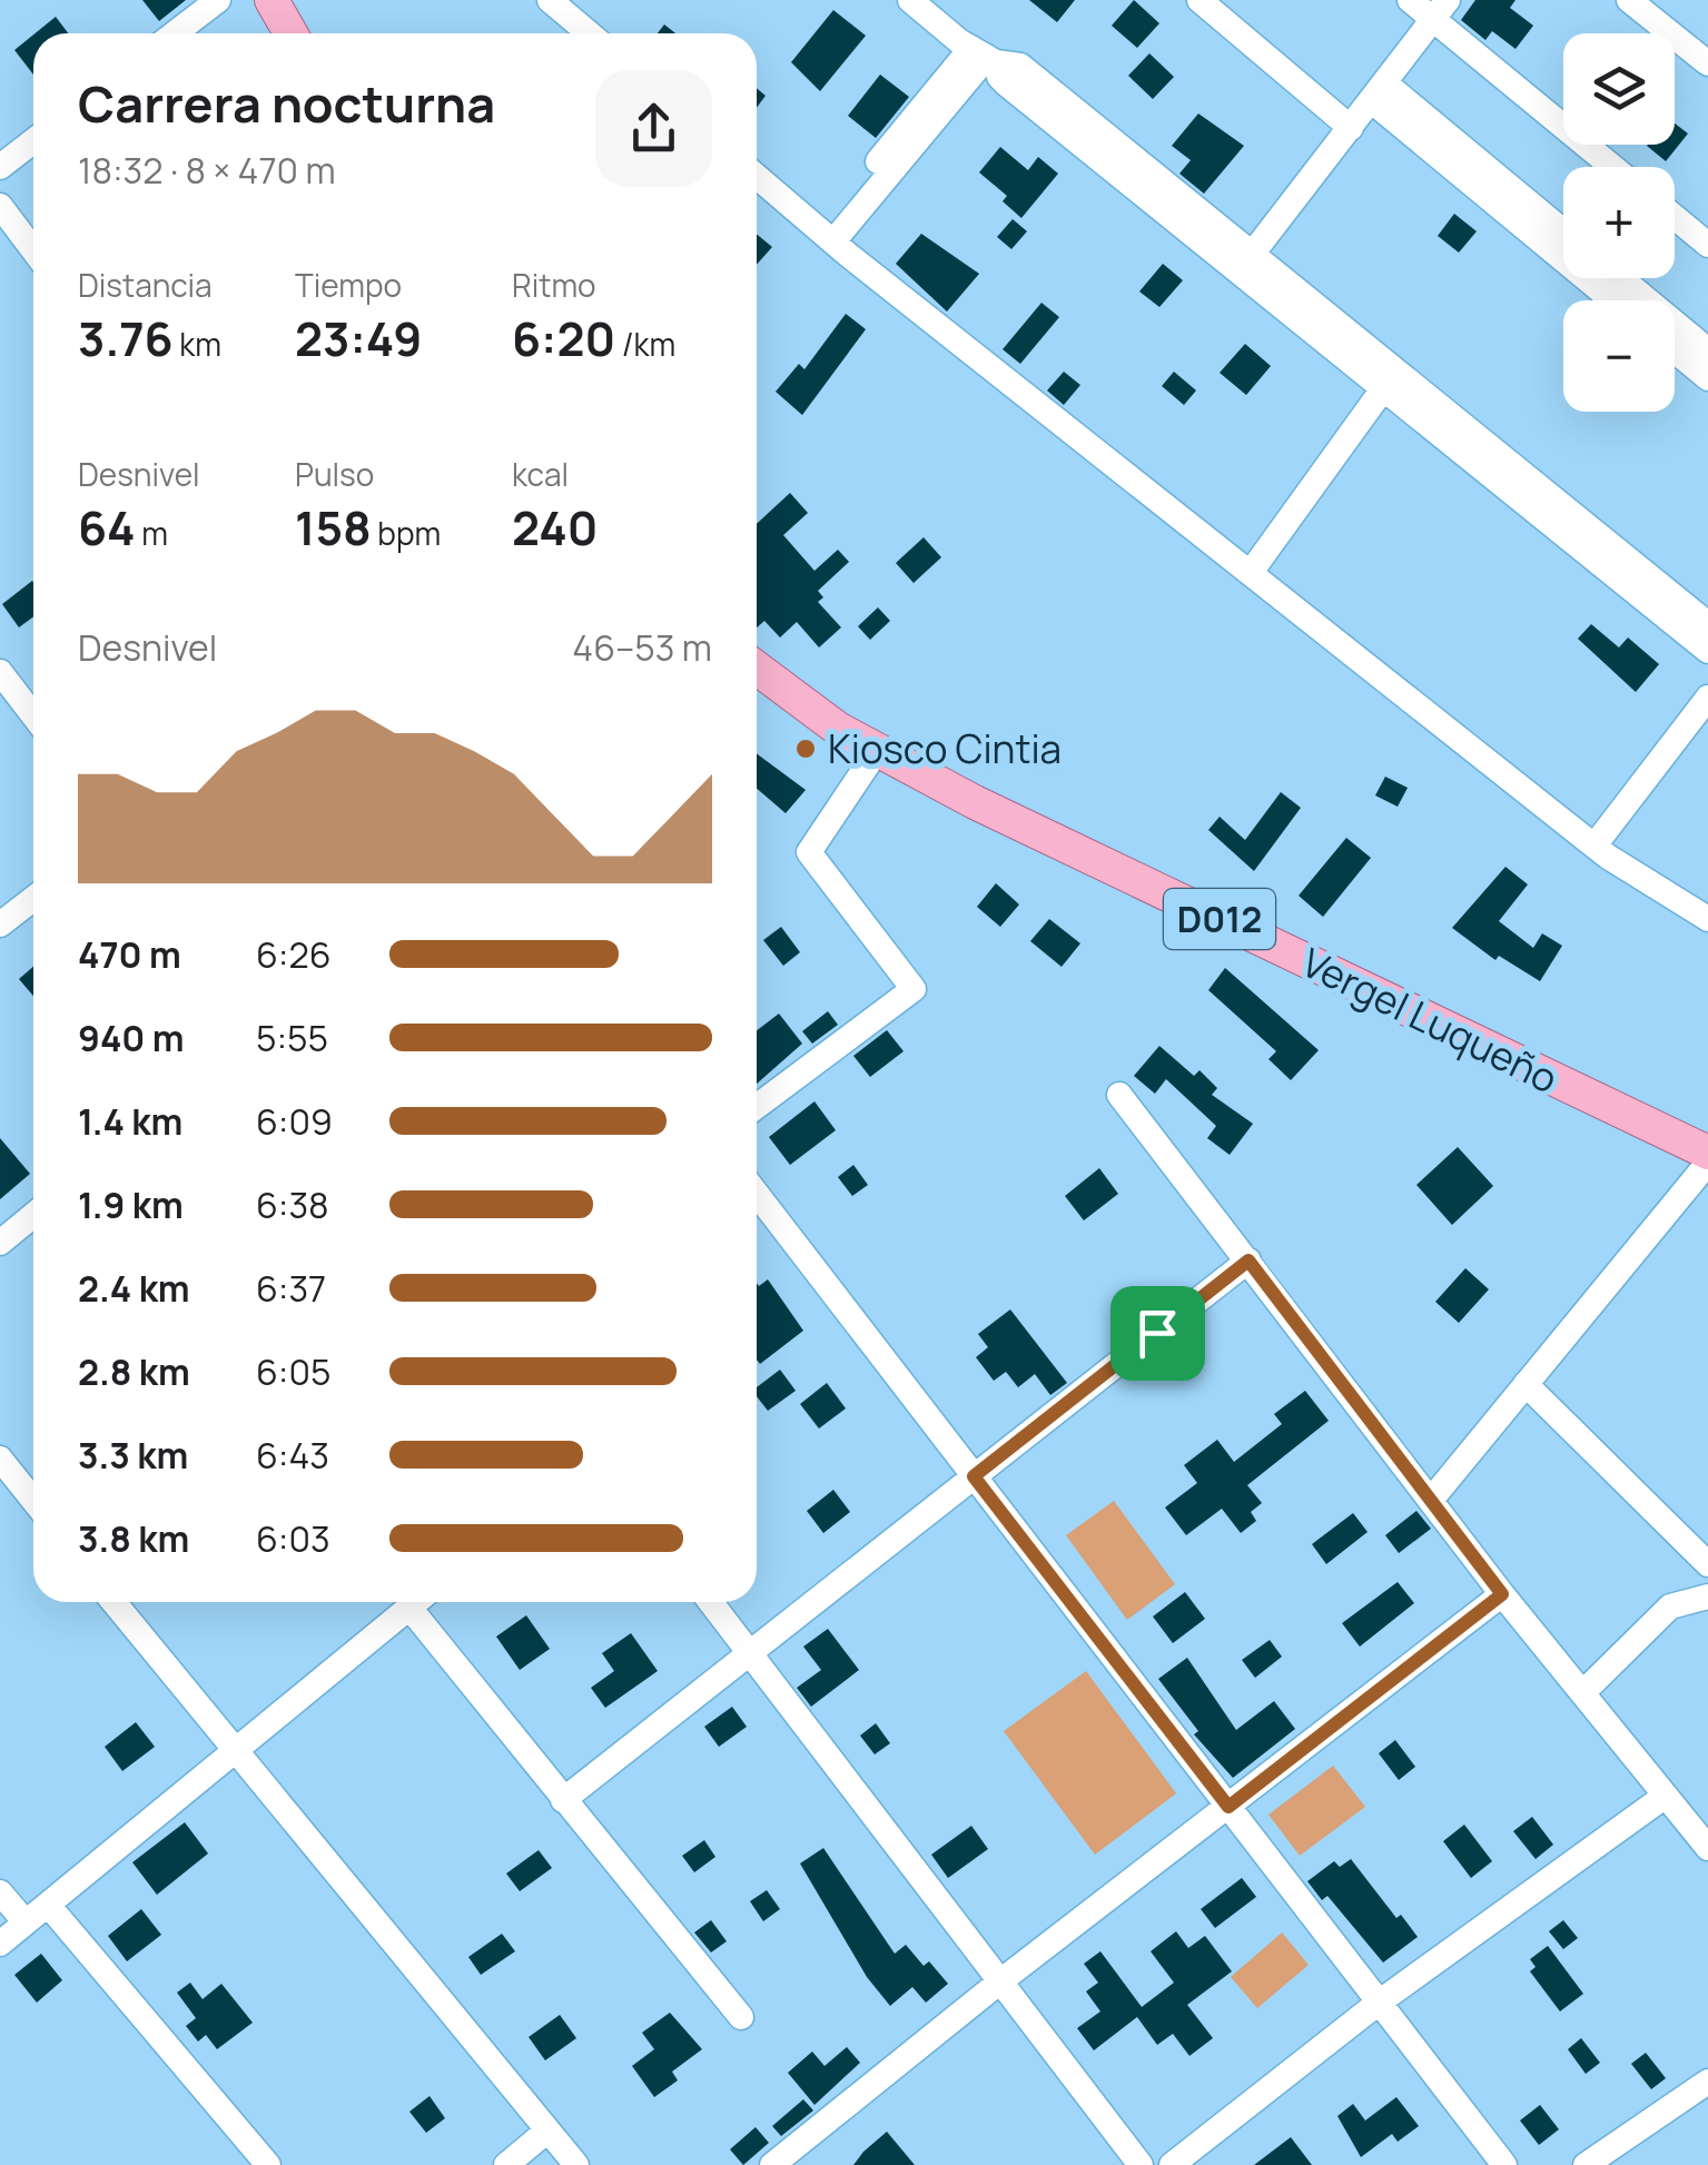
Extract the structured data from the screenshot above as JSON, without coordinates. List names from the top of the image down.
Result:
{
  "streets": {
    "main road": ["D012", "Vergel Luqueño"]
  },
  "places": ["Kiosco Cintia"],
  "page": {
    "map_buttons": ["+", "−"],
    "heading": ["Carrera nocturna", "18:32 · 8 × 470 m"],
    "stats": [
      ["Distancia", "3.76 km"],
      ["Tiempo", "23:49"],
      ["Ritmo", "6:20 /km"],
      ["Desnivel", "64 m"],
      ["Pulso", "158 bpm"],
      ["kcal", "240"]
    ],
    "chart": ["Desnivel", "46–53 m"],
    "list": [
      {
        "name": "470 m",
        "note": "6:26"
      },
      {
        "name": "940 m",
        "note": "5:55"
      },
      {
        "name": "1.4 km",
        "note": "6:09"
      },
      {
        "name": "1.9 km",
        "note": "6:38"
      },
      {
        "name": "2.4 km",
        "note": "6:37"
      },
      {
        "name": "2.8 km",
        "note": "6:05"
      },
      {
        "name": "3.3 km",
        "note": "6:43"
      },
      {
        "name": "3.8 km",
        "note": "6:03"
      }
    ]
  }
}
